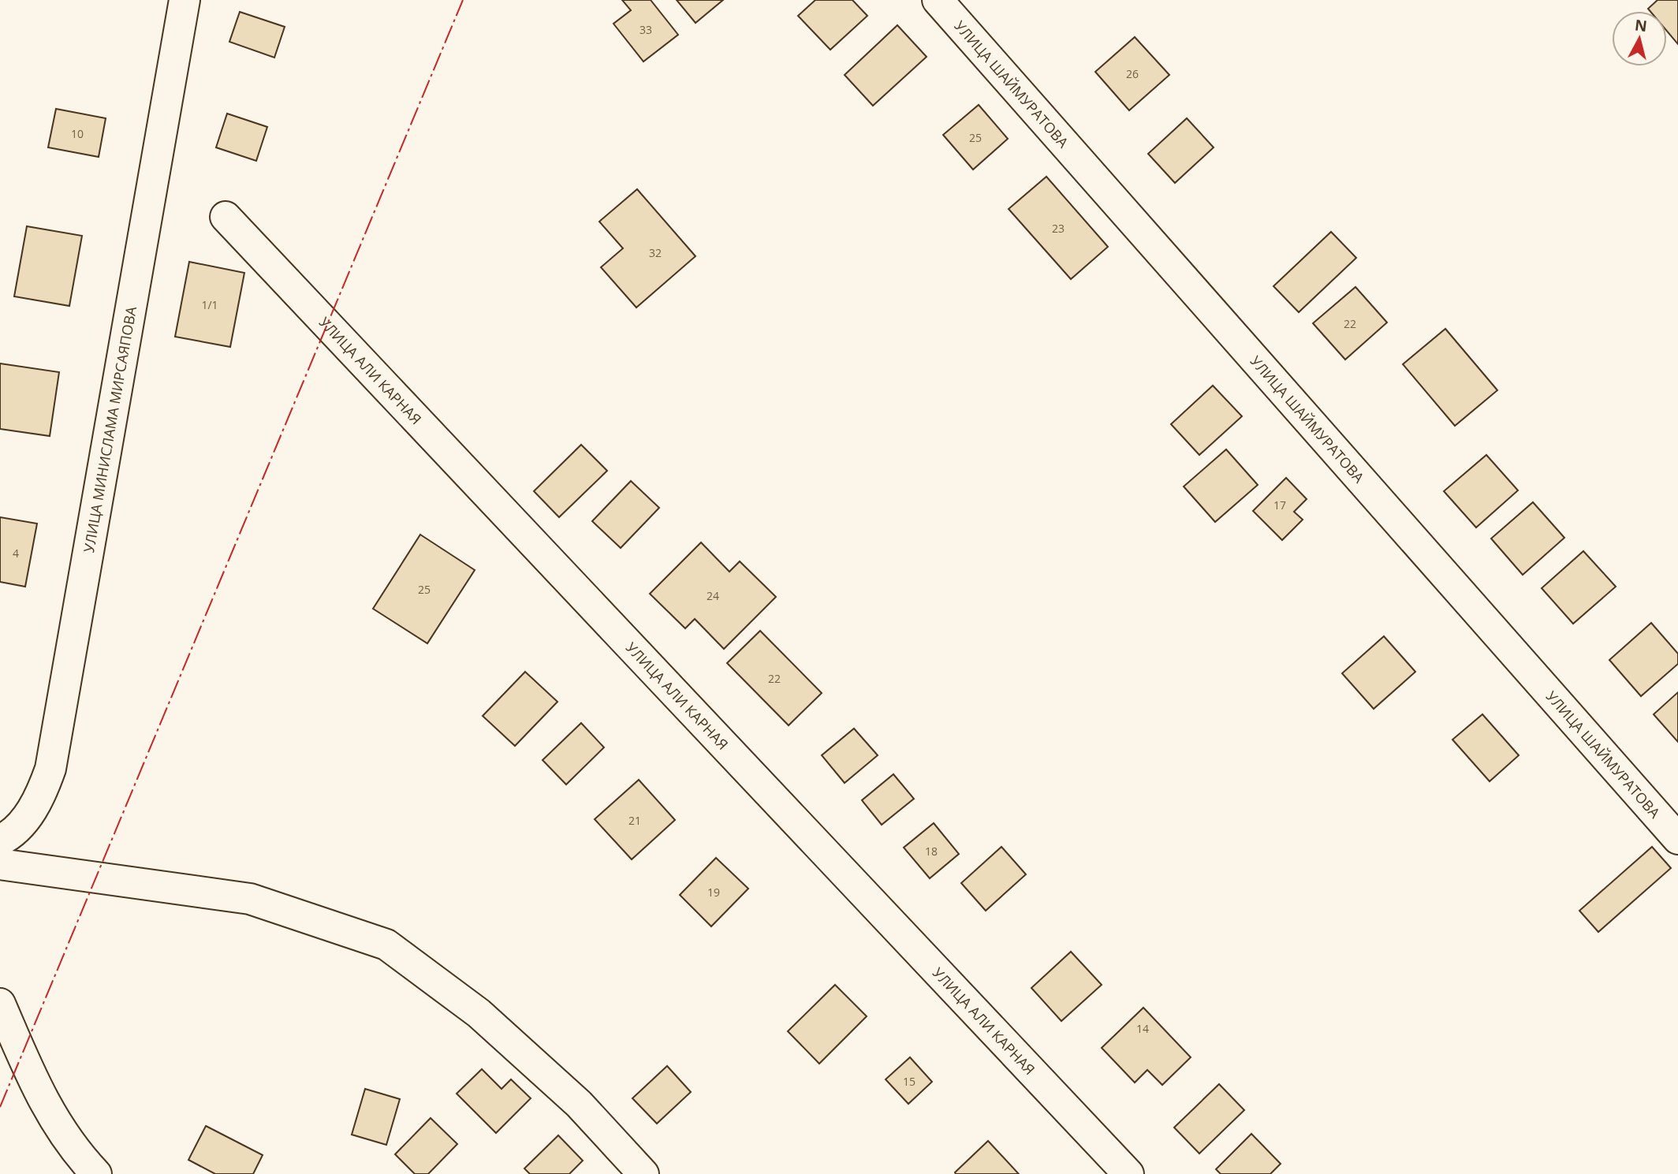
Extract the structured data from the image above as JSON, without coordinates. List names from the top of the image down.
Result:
{
  "streets": {
    "street": ["УЛИЦА ШАЙМУРАТОВА", "УЛИЦА АЛИ КАРНАЯ", "УЛИЦА МИНИСЛАМА МИРСАЯПОВА"]
  },
  "house_numbers": [
    "33",
    "26",
    "10",
    "25",
    "23",
    "32",
    "1/1",
    "22",
    "17",
    "4",
    "25",
    "24",
    "22",
    "21",
    "18",
    "19",
    "14",
    "15"
  ],
  "north": "top"
}
